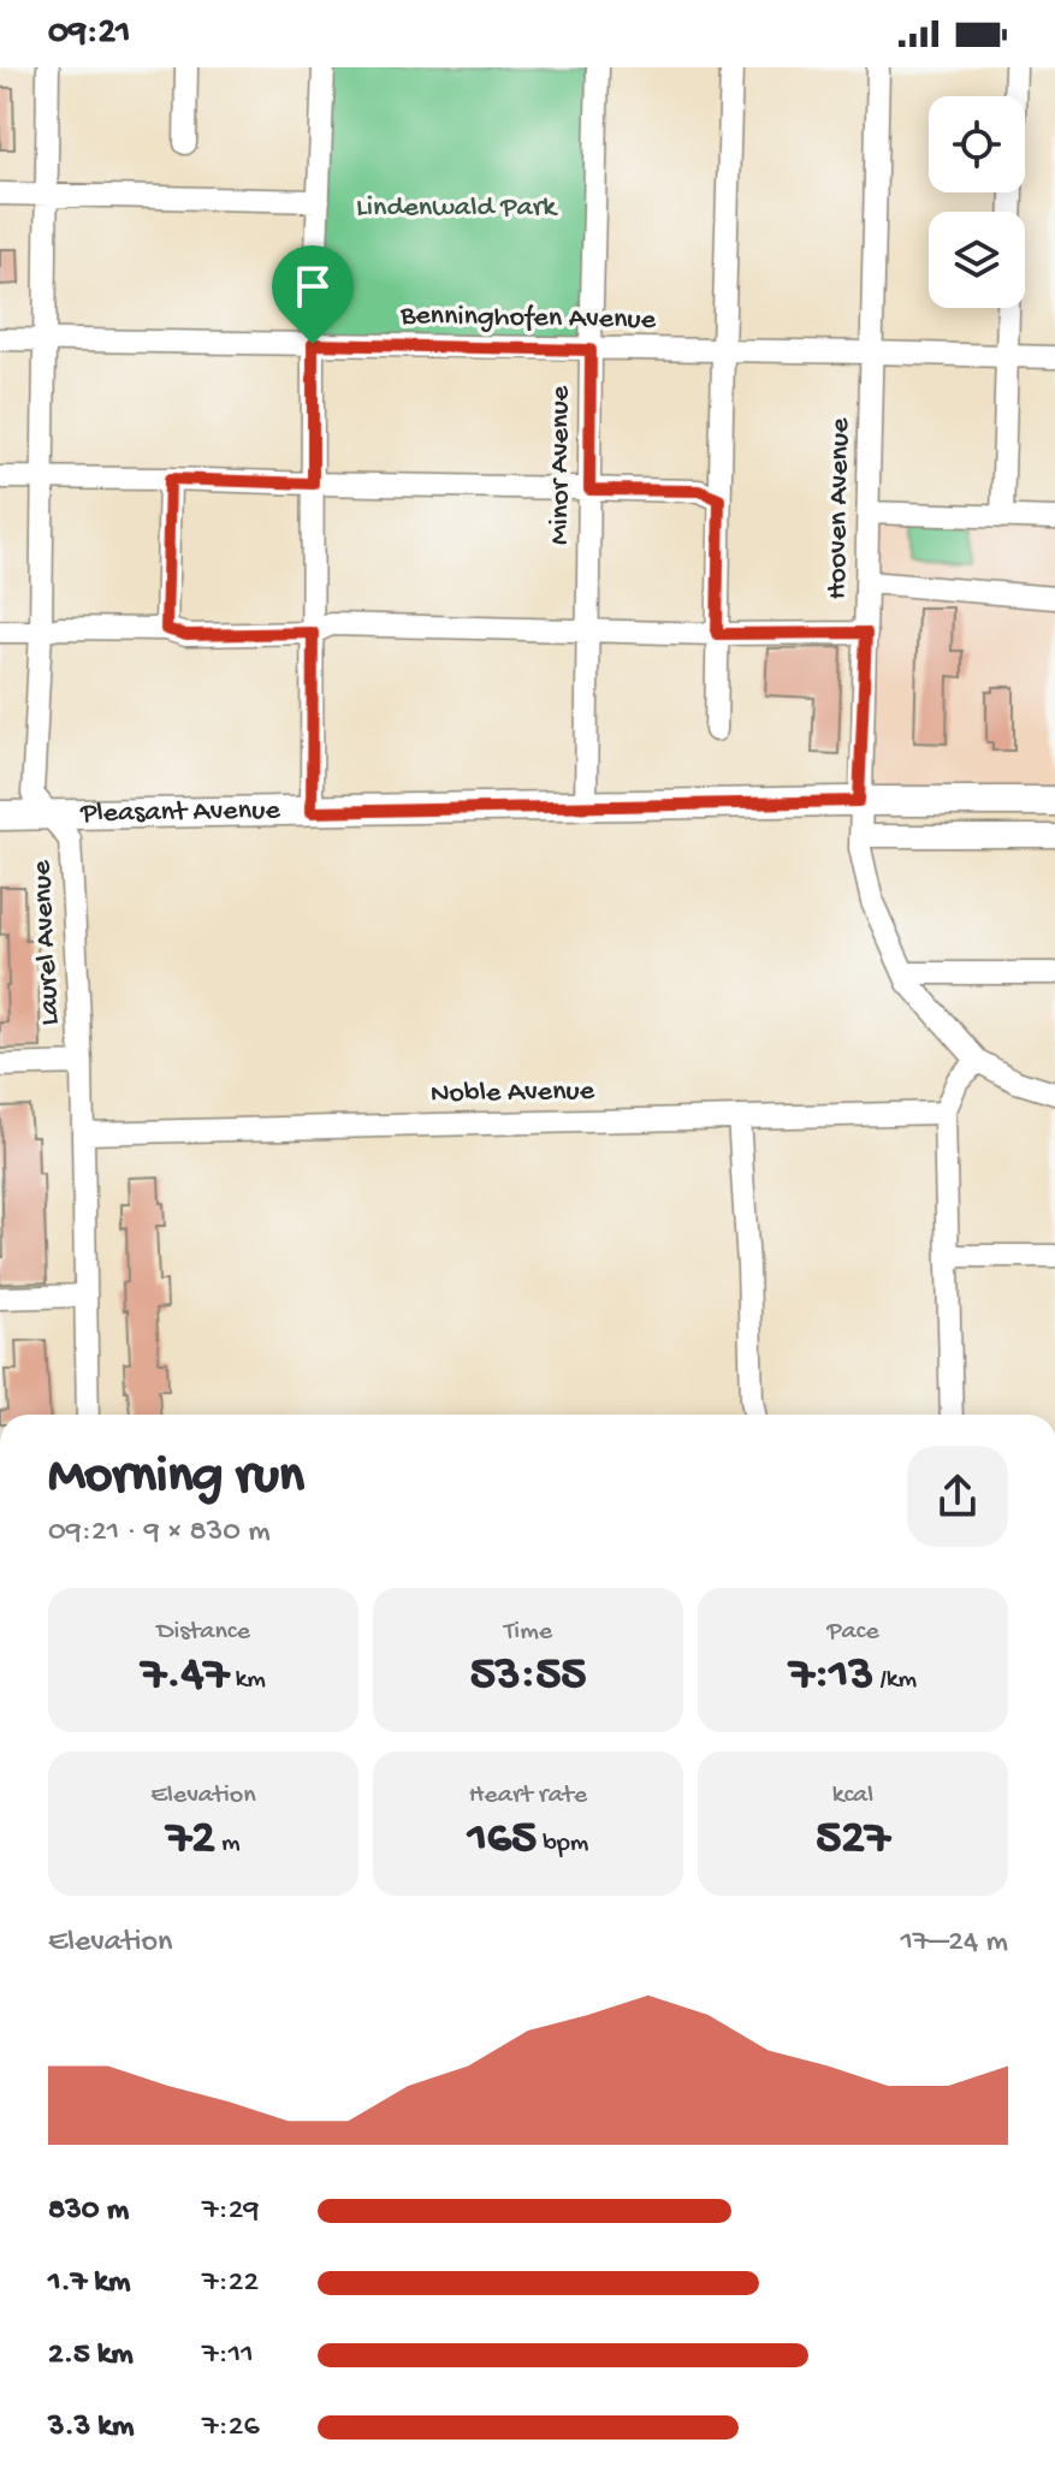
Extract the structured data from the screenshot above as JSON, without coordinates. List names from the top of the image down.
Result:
{
  "streets": {
    "main road": ["Pleasant Avenue"],
    "street": [
      "Benninghofen Avenue",
      "Minor Avenue",
      "Hooven Avenue",
      "Laurel Avenue",
      "Noble Avenue"
    ]
  },
  "crossings": [
    ["Benninghofen Avenue", "Minor Avenue"],
    ["Benninghofen Avenue", "Hooven Avenue"],
    ["Benninghofen Avenue", "Laurel Avenue"],
    ["Minor Avenue", "Pleasant Avenue"],
    ["Hooven Avenue", "Pleasant Avenue"],
    ["Pleasant Avenue", "Laurel Avenue"],
    ["Laurel Avenue", "Noble Avenue"]
  ],
  "parks": ["Lindenwald Park"],
  "page": {
    "status": "09:21",
    "heading": ["Morning run", "09:21 · 9 × 830 m"],
    "stats": [
      ["Distance", "7.47 km"],
      ["Time", "53:55"],
      ["Pace", "7:13 /km"],
      ["Elevation", "72 m"],
      ["Heart rate", "165 bpm"],
      ["kcal", "527"]
    ],
    "chart": ["Elevation", "17–24 m"],
    "list": [
      {
        "name": "830 m",
        "note": "7:29"
      },
      {
        "name": "1.7 km",
        "note": "7:22"
      },
      {
        "name": "2.5 km",
        "note": "7:11"
      },
      {
        "name": "3.3 km",
        "note": "7:26"
      }
    ]
  }
}
